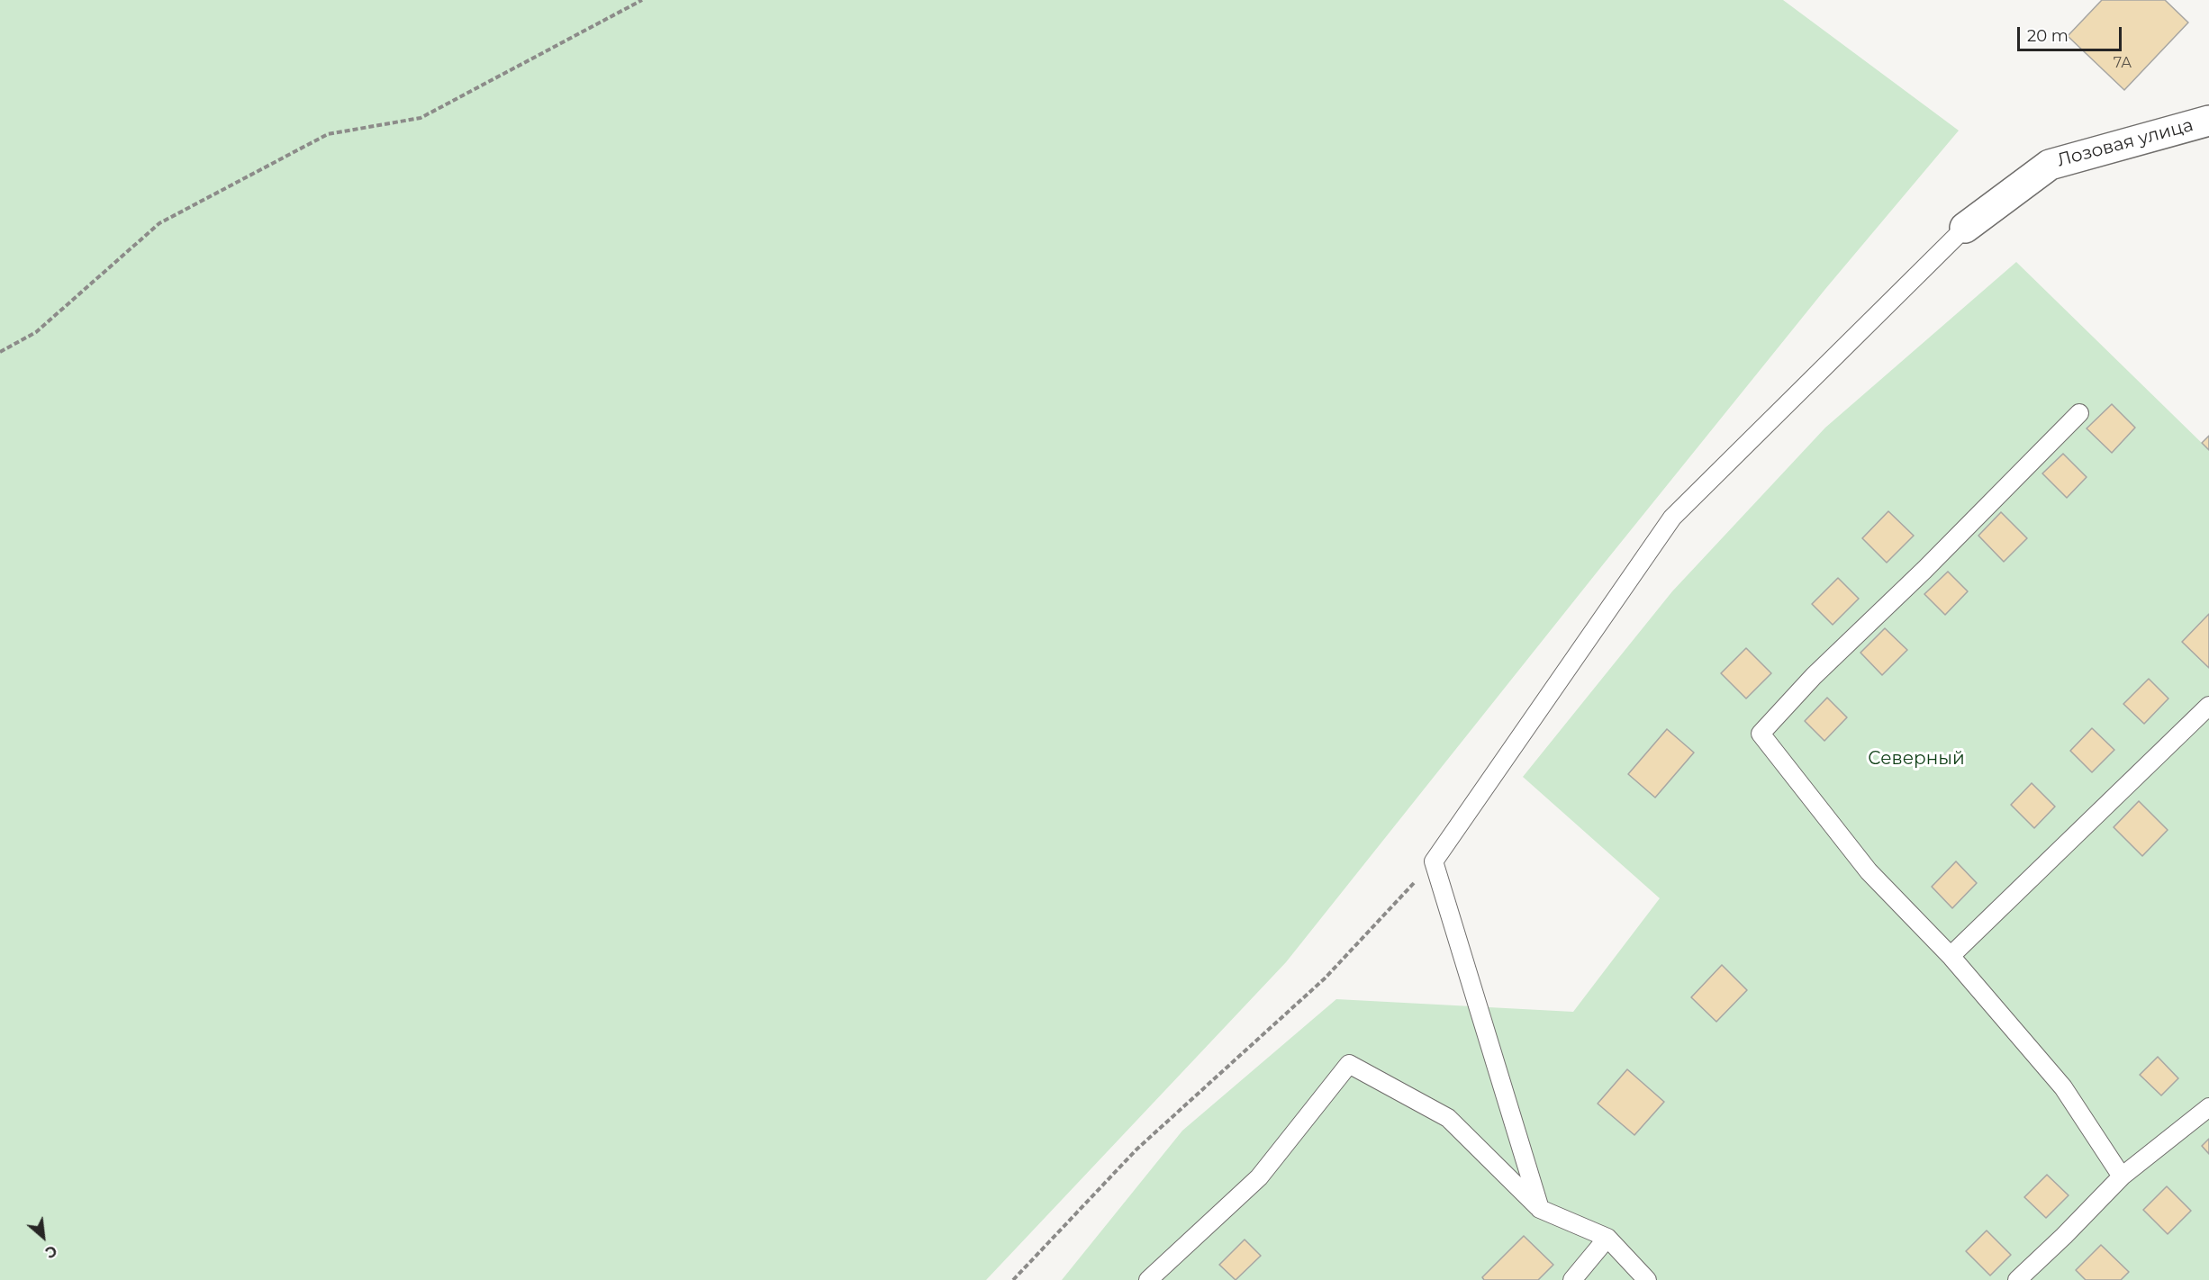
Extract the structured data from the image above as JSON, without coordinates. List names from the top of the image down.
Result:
{
  "streets": {
    "street": ["Лозовая улица"]
  },
  "parks": ["Северный"],
  "house_numbers": ["7А"],
  "scale_bar": "20 m",
  "north": "bottom right"
}
